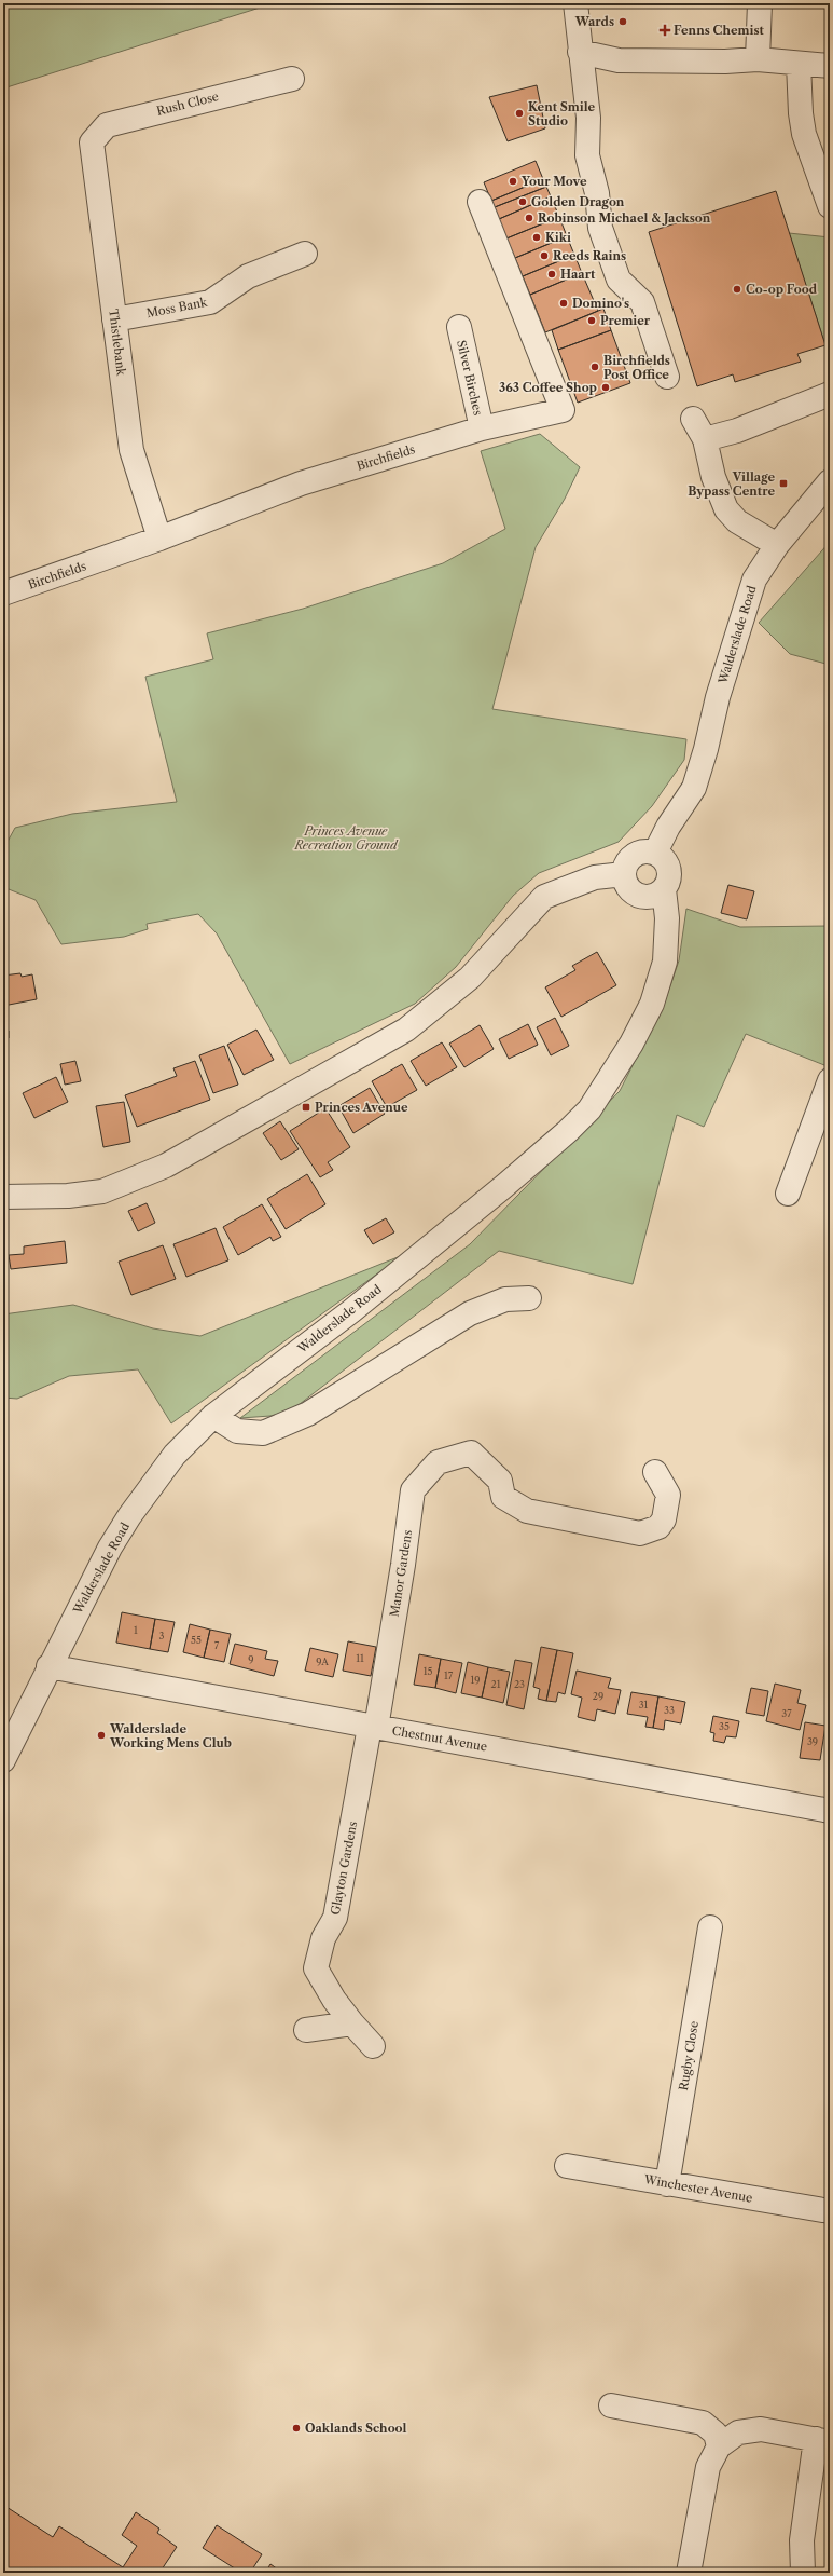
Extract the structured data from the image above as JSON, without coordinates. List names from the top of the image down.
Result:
{
  "streets": {
    "street": [
      "Rush Close",
      "Moss Bank",
      "Thistlebank",
      "Silver Birches",
      "Birchfields",
      "Walderslade Road",
      "Manor Gardens",
      "Chestnut Avenue",
      "Glayton Gardens",
      "Rugby Close",
      "Winchester Avenue"
    ]
  },
  "crossings": [
    ["Rush Close", "Thistlebank"],
    ["Moss Bank", "Thistlebank"],
    ["Thistlebank", "Birchfields"],
    ["Silver Birches", "Birchfields"],
    ["Walderslade Road", "Chestnut Avenue"],
    ["Manor Gardens", "Chestnut Avenue"],
    ["Manor Gardens", "Glayton Gardens"],
    ["Chestnut Avenue", "Glayton Gardens"],
    ["Rugby Close", "Winchester Avenue"]
  ],
  "parks": ["Princes Avenue Recreation Ground"],
  "places": {
    "other": [
      "Wards",
      "Kent Smile Studio",
      "Your Move",
      "Golden Dragon",
      "Robinson Michael & Jackson",
      "Kiki",
      "Reeds Rains",
      "Haart",
      "Co-op Food",
      "Domino's",
      "Premier",
      "Birchfields Post Office",
      "363 Coffee Shop",
      "Walderslade Working Mens Club",
      "Oaklands School"
    ],
    "health": ["Fenns Chemist"],
    "transit": ["Village Bypass Centre", "Princes Avenue"]
  },
  "house_numbers": [
    "1",
    "3",
    "55",
    "7",
    "11",
    "9",
    "9A",
    "15",
    "17",
    "19",
    "21",
    "23",
    "29",
    "31",
    "33",
    "37",
    "35",
    "39"
  ]
}
